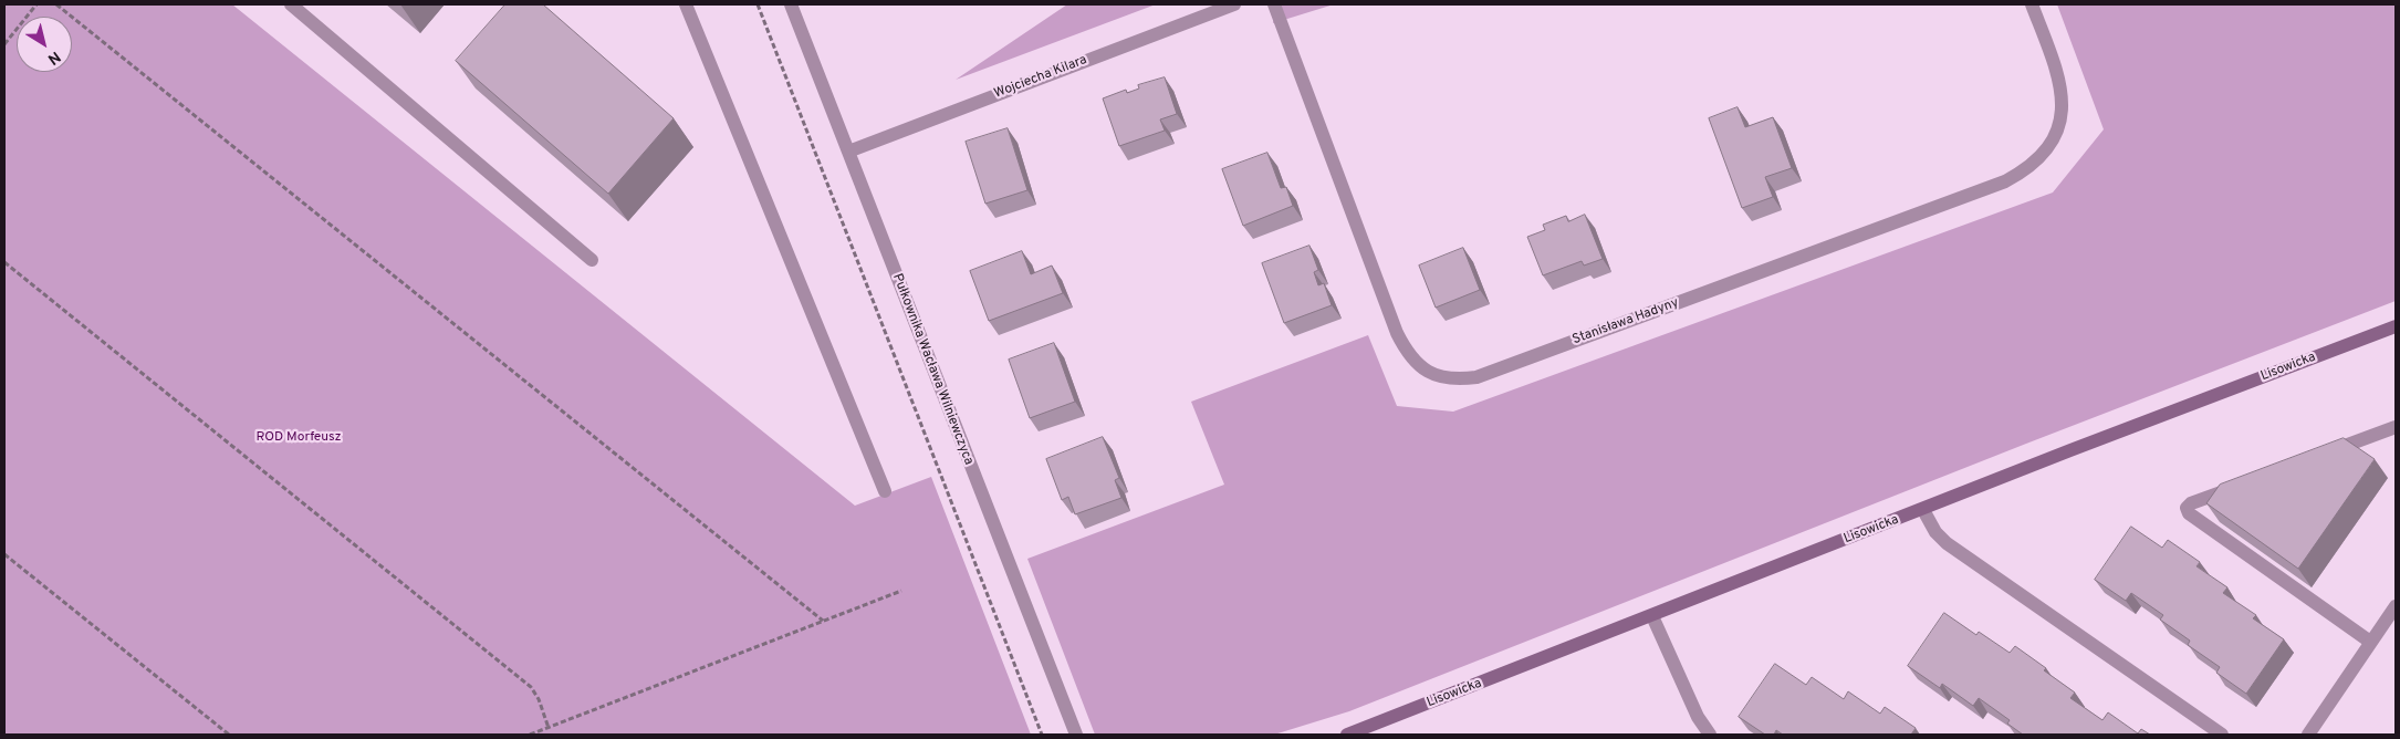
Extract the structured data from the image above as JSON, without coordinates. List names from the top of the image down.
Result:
{
  "streets": {
    "main road": ["Lisowicka"],
    "street": ["Wojciecha Kilara", "Stanisława Hadyny", "Pułkownika Wacława Wilniewczyca"]
  },
  "crossings": [
    ["Wojciecha Kilara", "Pułkownika Wacława Wilniewczyca"]
  ],
  "parks": ["ROD Morfeusz"],
  "north": "bottom right"
}
